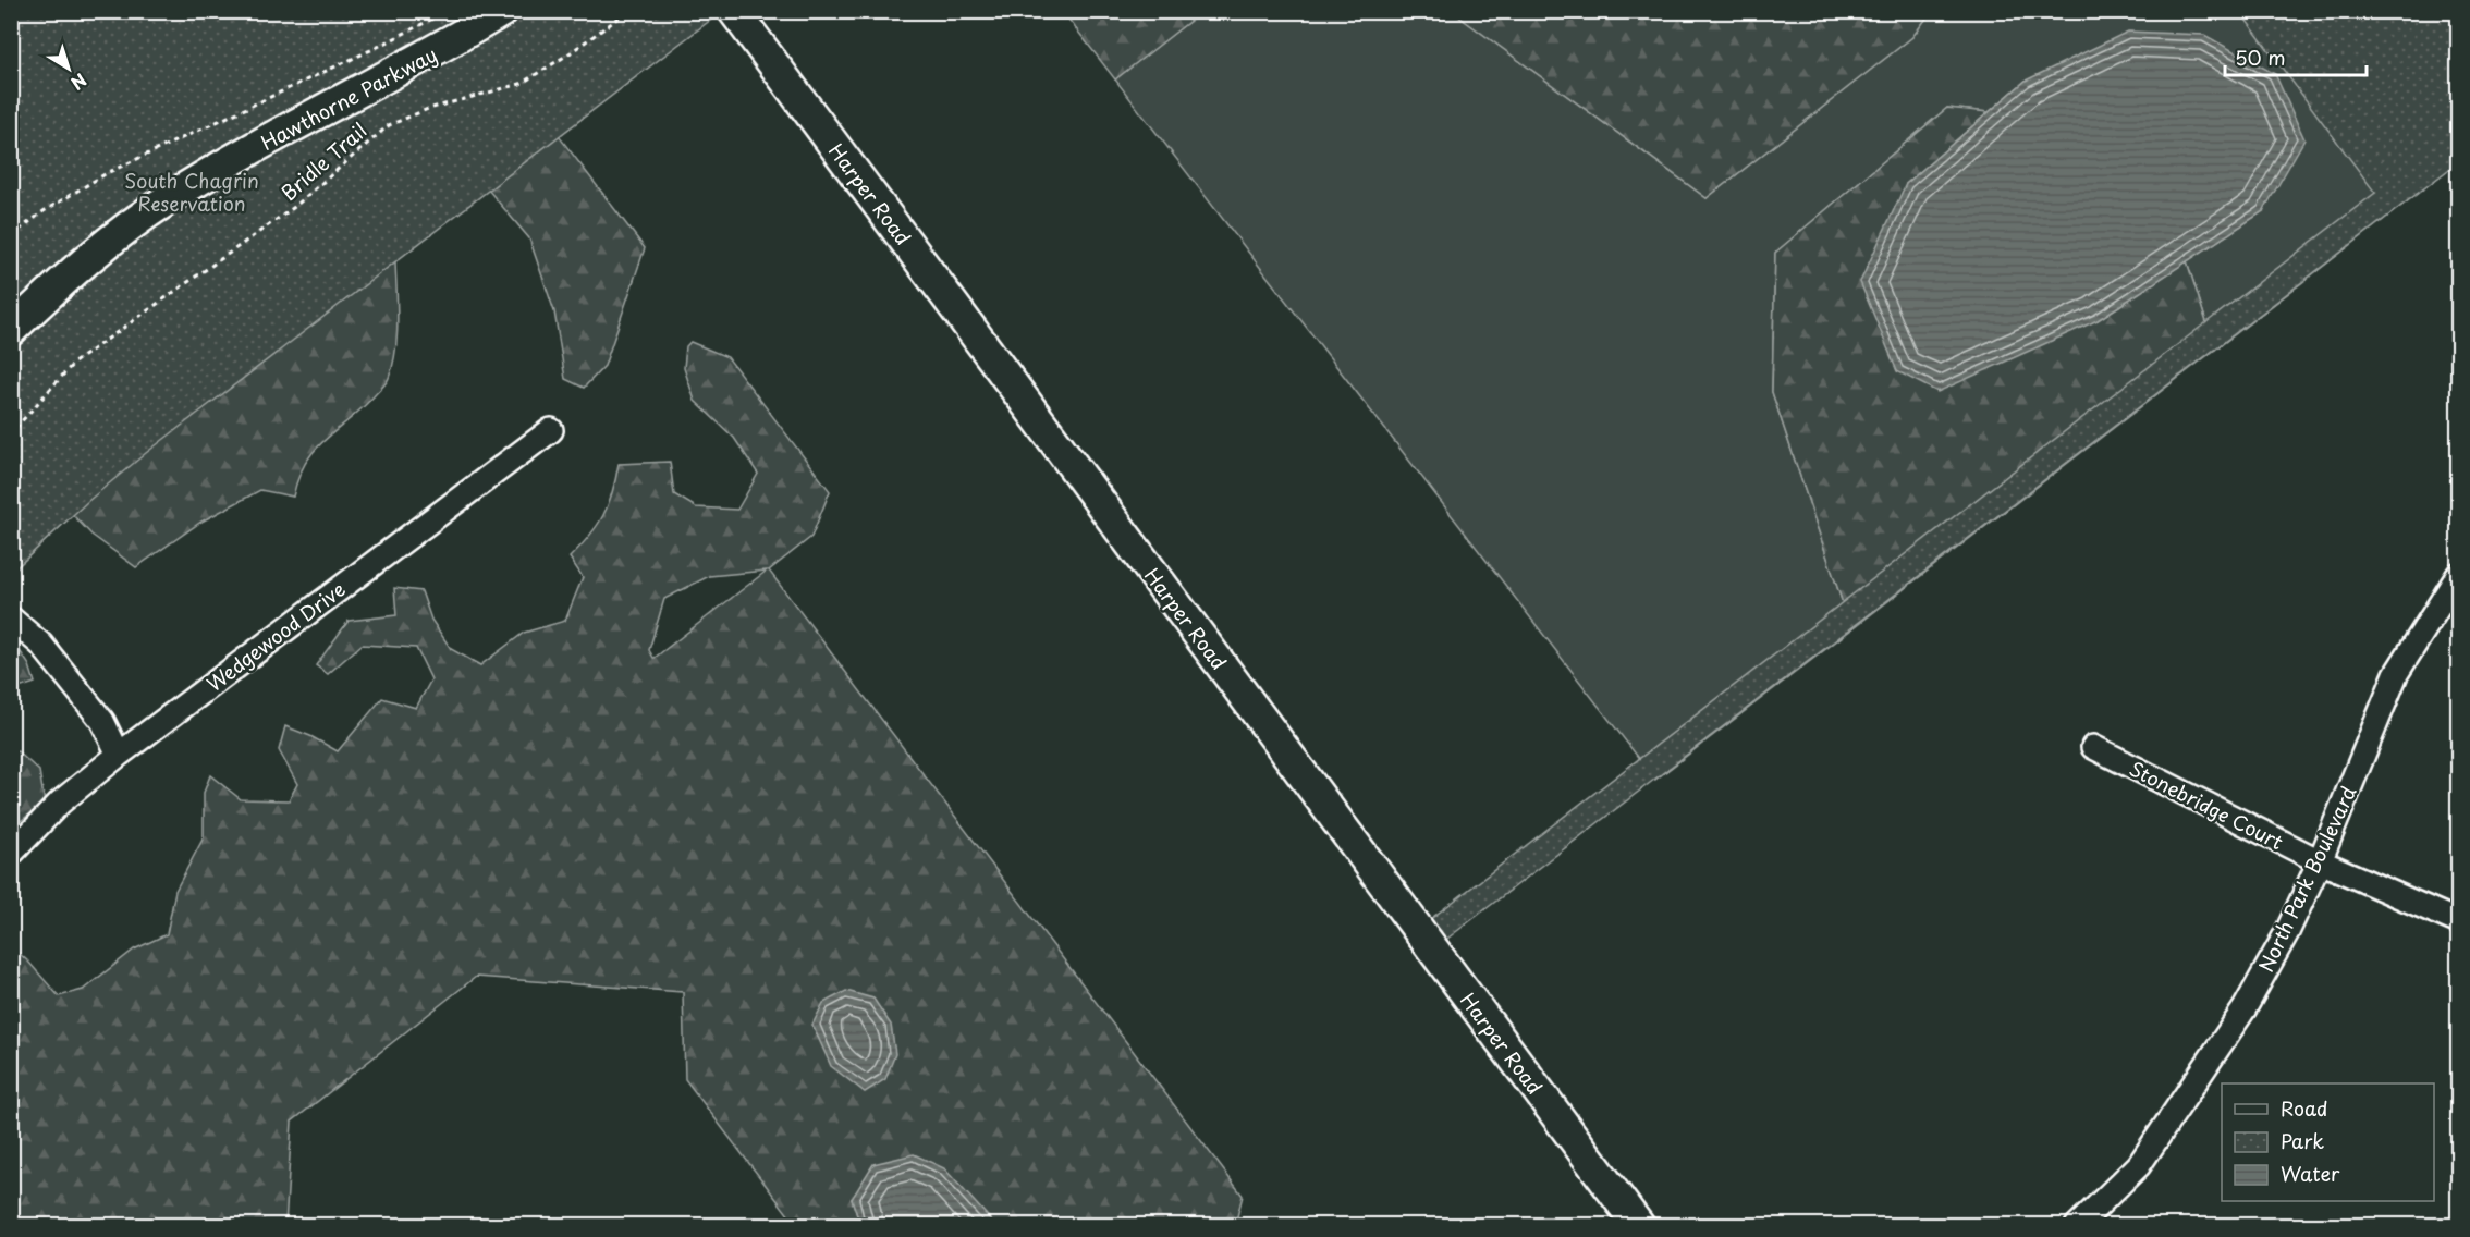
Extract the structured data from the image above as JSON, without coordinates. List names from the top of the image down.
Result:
{
  "streets": {
    "street": [
      "Hawthorne Parkway",
      "Harper Road",
      "Wedgewood Drive",
      "Stonebridge Court",
      "North Park Boulevard"
    ],
    "path": ["Bridle Trail"]
  },
  "crossings": [
    ["Stonebridge Court", "North Park Boulevard"]
  ],
  "parks": ["South Chagrin Reservation"],
  "legend": ["Road", "Park", "Water"],
  "scale_bar": "50 m",
  "north": "bottom right"
}
